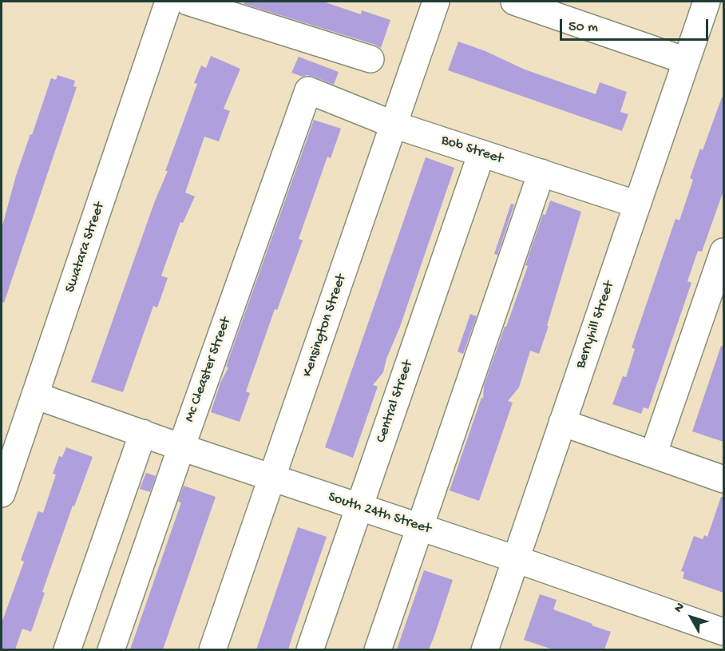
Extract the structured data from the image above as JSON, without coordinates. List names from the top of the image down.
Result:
{
  "streets": {
    "street": [
      "Bob Street",
      "Swatara Street",
      "Berryhill Street",
      "Kensington Street",
      "Mc Cleaster Street",
      "Central Street",
      "South 24th Street"
    ]
  },
  "crossings": [
    ["Bob Street", "Berryhill Street"],
    ["Bob Street", "Kensington Street"],
    ["Bob Street", "Mc Cleaster Street"],
    ["Bob Street", "Central Street"],
    ["Swatara Street", "South 24th Street"],
    ["Berryhill Street", "South 24th Street"],
    ["Kensington Street", "South 24th Street"],
    ["Mc Cleaster Street", "South 24th Street"],
    ["Central Street", "South 24th Street"]
  ],
  "scale_bar": "50 m",
  "north": "top left"
}
